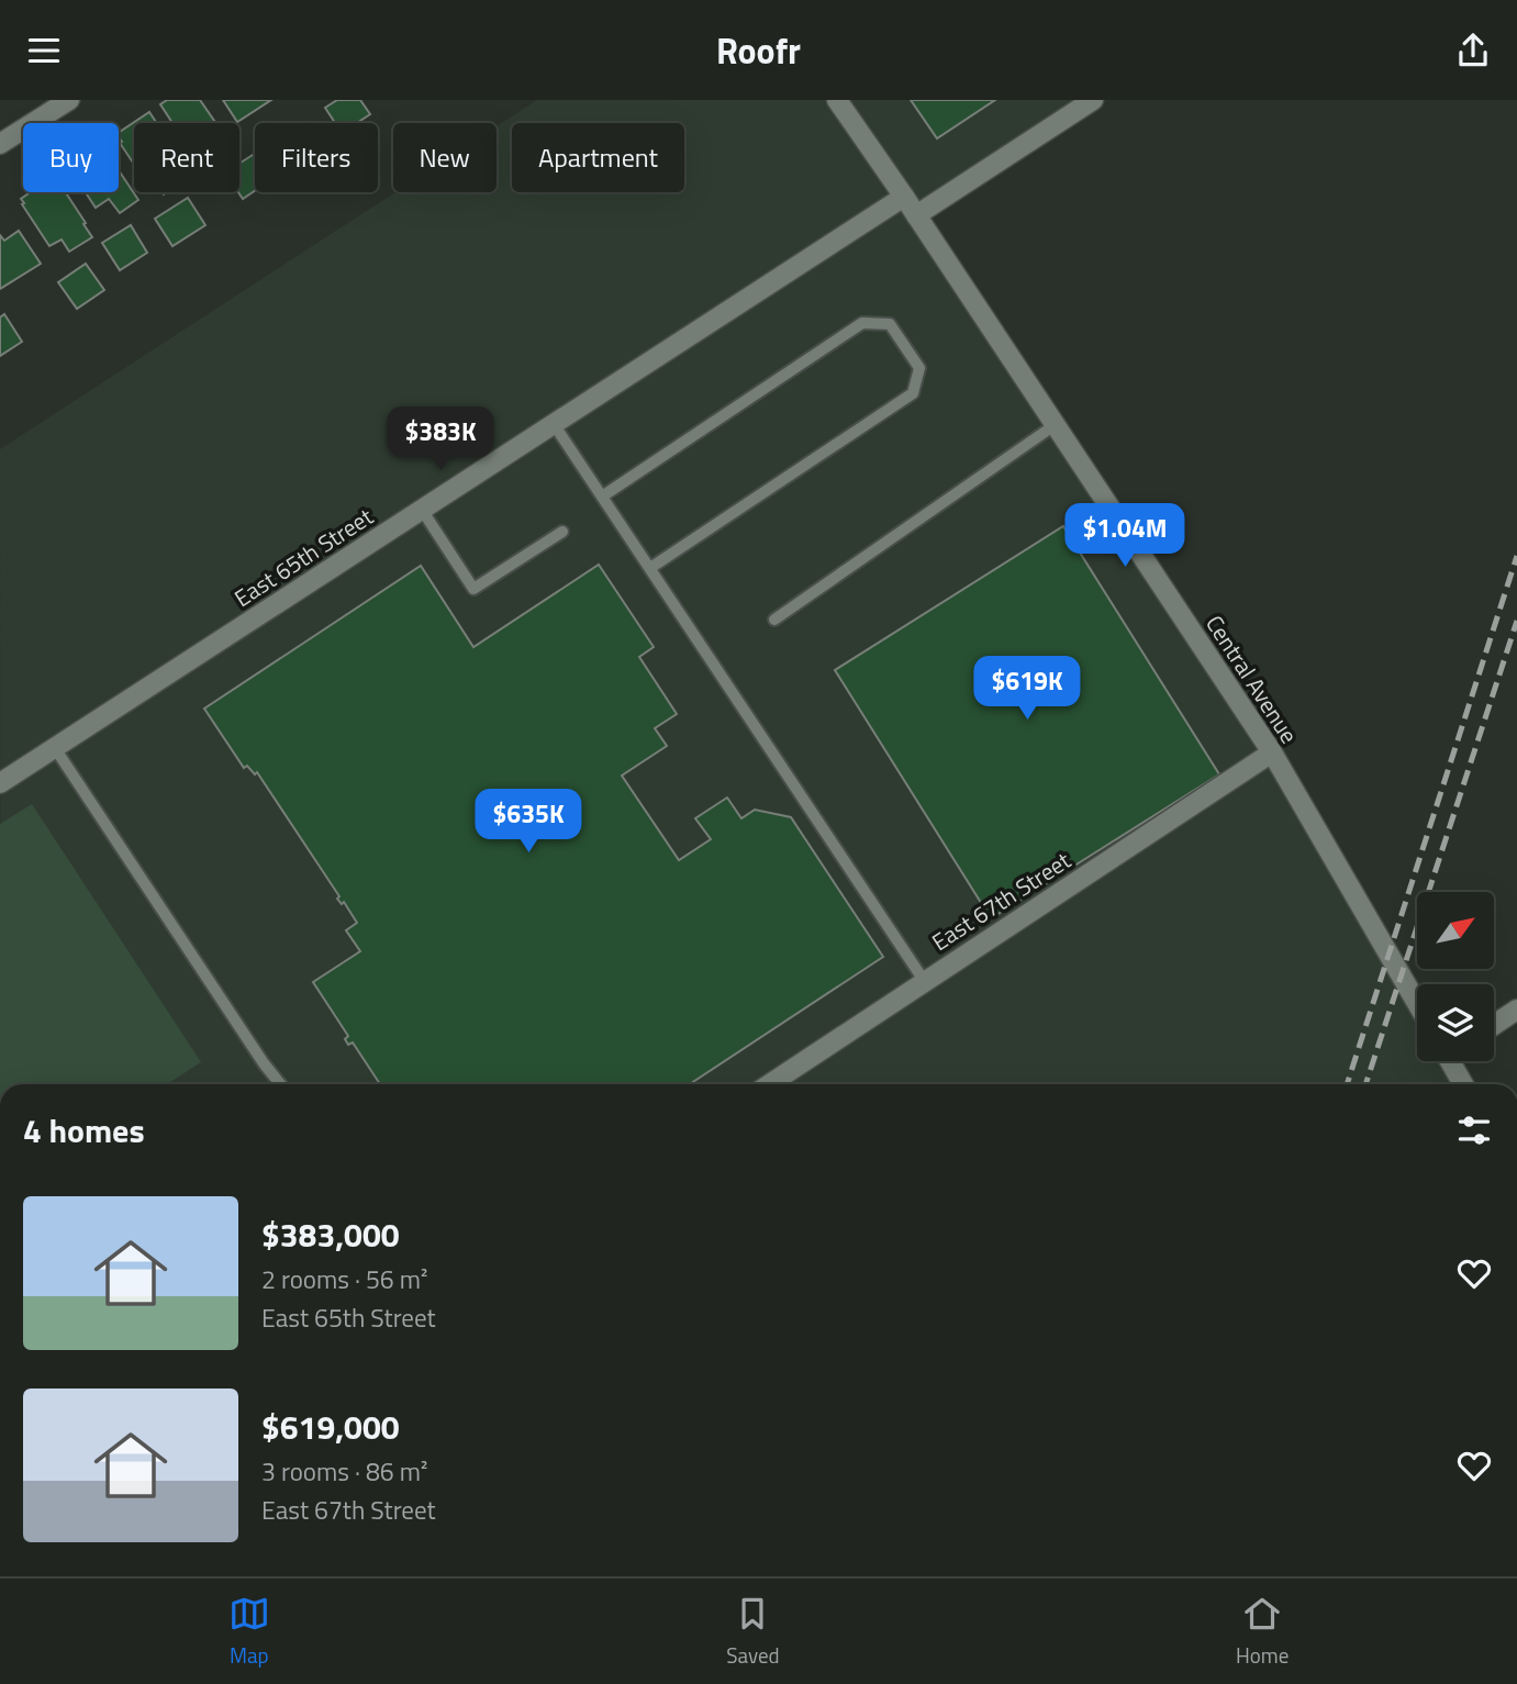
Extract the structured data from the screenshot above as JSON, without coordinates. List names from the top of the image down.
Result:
{
  "streets": {
    "street": ["East 65th Street", "Central Avenue", "East 67th Street"]
  },
  "crossings": [
    ["East 65th Street", "Central Avenue"],
    ["Central Avenue", "East 67th Street"]
  ],
  "north": "top right",
  "page": {
    "header": "Roofr",
    "chip": [
      "Buy",
      "Rent",
      "Filters",
      "New",
      "Apartment"
    ],
    "price": [
      "$383K",
      "$1.04M",
      "$619K",
      "$635K"
    ],
    "heading": "4 homes",
    "list": [
      {
        "name": "$383,000",
        "note": "2 rooms · 56 m² · East 65th Street"
      },
      {
        "name": "$619,000",
        "note": "3 rooms · 86 m² · East 67th Street"
      }
    ],
    "tabs": ["Map", "Saved", "Home"]
  }
}
